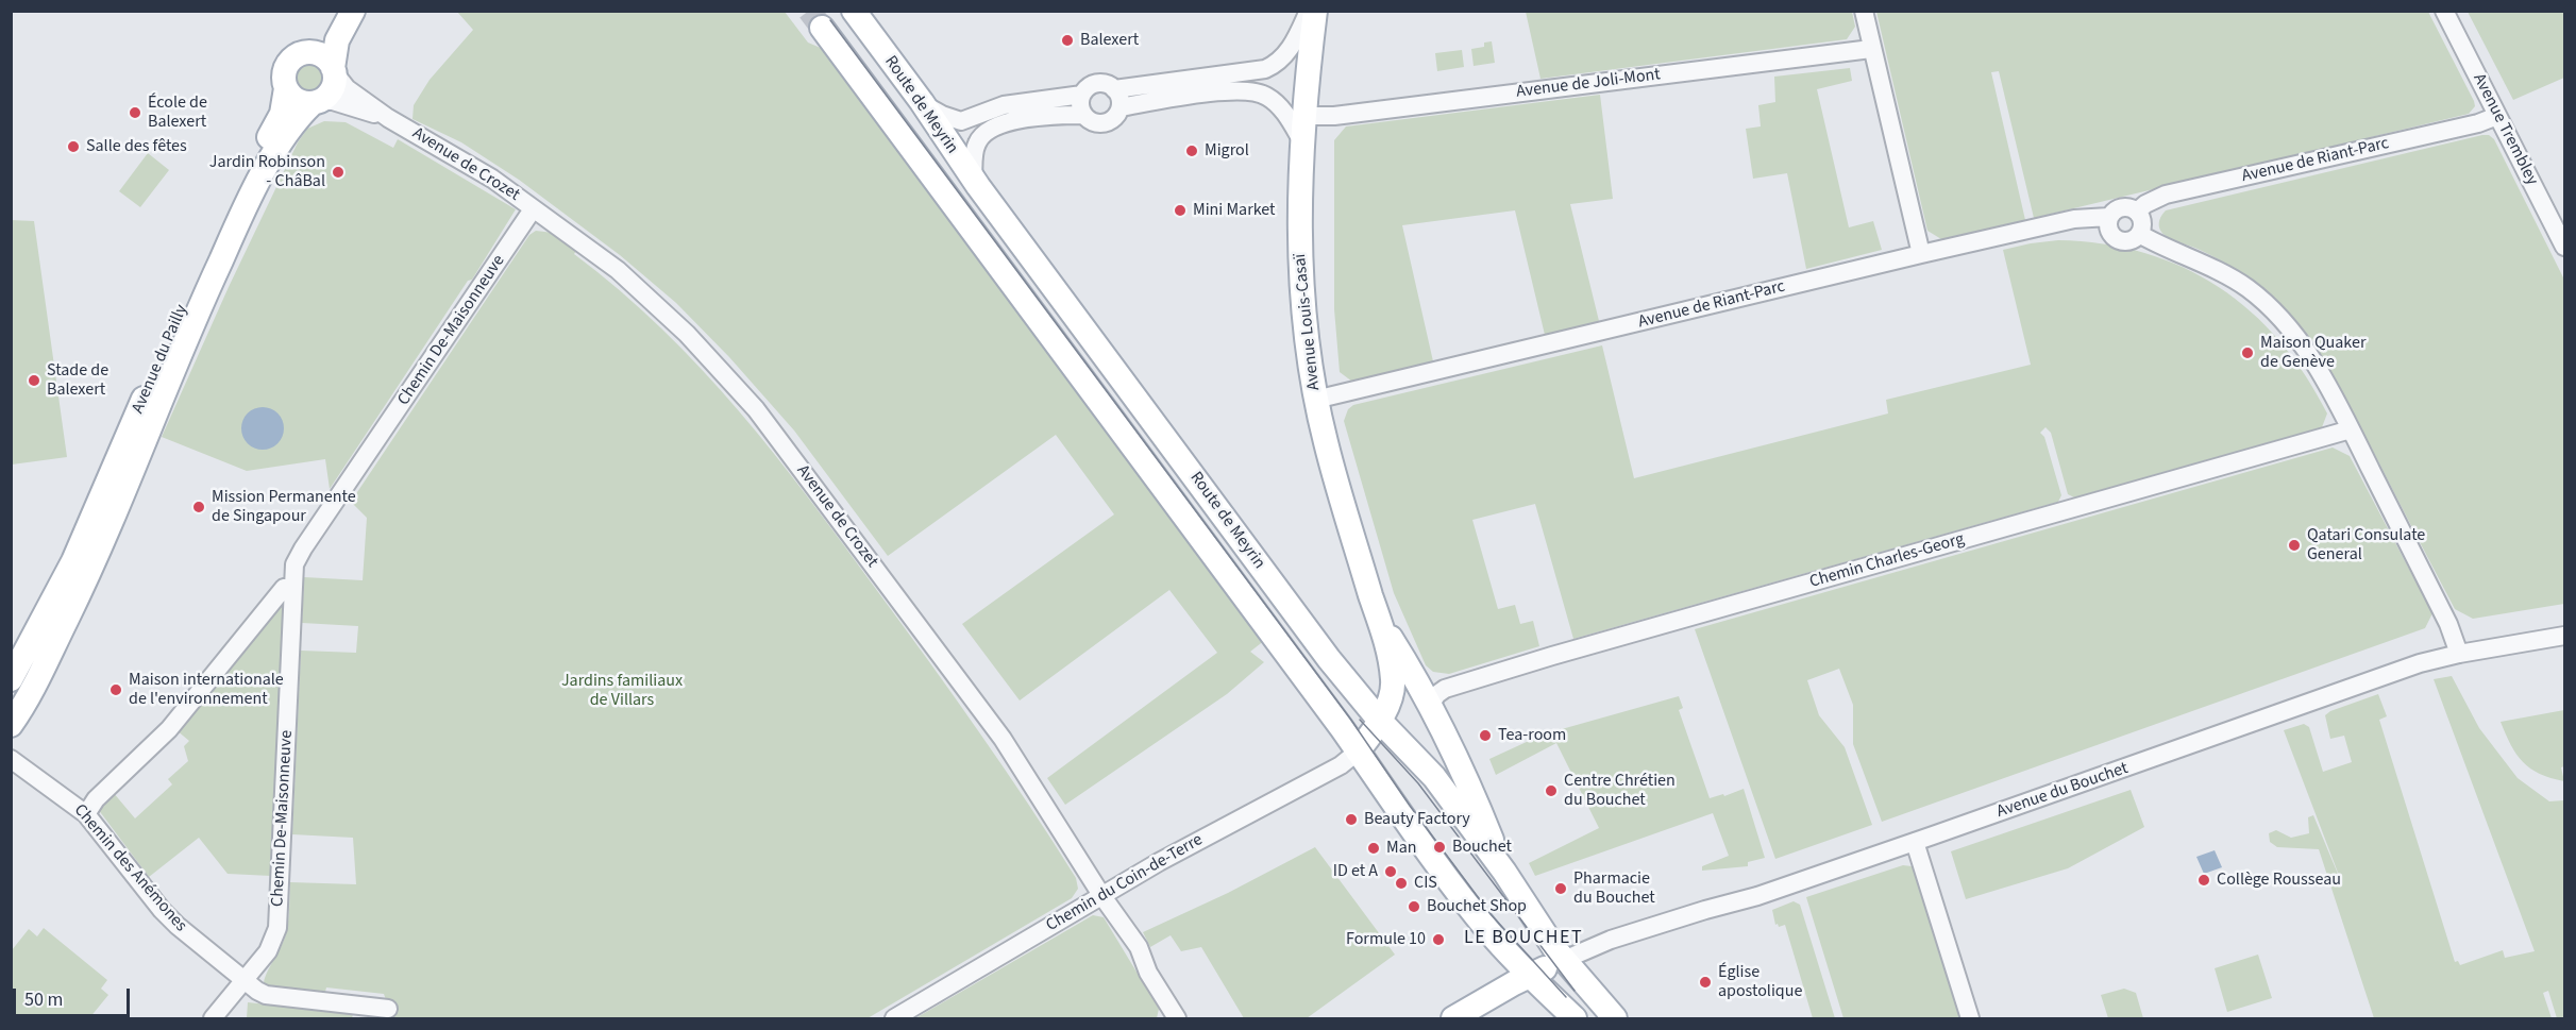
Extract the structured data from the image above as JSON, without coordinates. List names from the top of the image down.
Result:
{
  "streets": {
    "main road": ["Route de Meyrin", "Avenue Louis-Casaï", "Avenue du Pailly"],
    "street": [
      "Avenue de Joli-Mont",
      "Avenue Trembley",
      "Avenue de Riant-Parc",
      "Avenue de Crozet",
      "Chemin De-Maisonneuve",
      "Chemin Charles-Georg",
      "Avenue du Bouchet",
      "Chemin des Anémones",
      "Chemin du Coin-de-Terre"
    ]
  },
  "crossings": [
    ["Avenue de Joli-Mont", "Avenue Louis-Casaï"],
    ["Route de Meyrin", "Avenue Louis-Casaï"],
    ["Route de Meyrin", "Avenue du Bouchet"],
    ["Route de Meyrin", "Chemin du Coin-de-Terre"],
    ["Avenue Trembley", "Avenue de Riant-Parc"],
    ["Avenue de Riant-Parc", "Avenue Louis-Casaï"],
    ["Avenue de Crozet", "Chemin De-Maisonneuve"],
    ["Avenue de Crozet", "Avenue du Pailly"],
    ["Avenue de Crozet", "Chemin du Coin-de-Terre"],
    ["Avenue Louis-Casaï", "Chemin Charles-Georg"],
    ["Avenue Louis-Casaï", "Chemin du Coin-de-Terre"],
    ["Chemin De-Maisonneuve", "Chemin des Anémones"]
  ],
  "districts": ["LE BOUCHET"],
  "parks": ["Jardins familiaux de Villars"],
  "places": [
    "Balexert",
    "École de Balexert",
    "Salle des fêtes",
    "Migrol",
    "Jardin Robinson - ChâBal",
    "Mini Market",
    "Maison Quaker de Genève",
    "Stade de Balexert",
    "Mission Permanente de Singapour",
    "Qatari Consulate General",
    "Maison internationale de l'environnement",
    "Tea-room",
    "Centre Chrétien du Bouchet",
    "Beauty Factory",
    "Bouchet",
    "Man",
    "ID et A",
    "Collège Rousseau",
    "CIS",
    "Pharmacie du Bouchet",
    "Bouchet Shop",
    "Formule 10",
    "Église apostolique"
  ],
  "scale_bar": "50 m"
}
